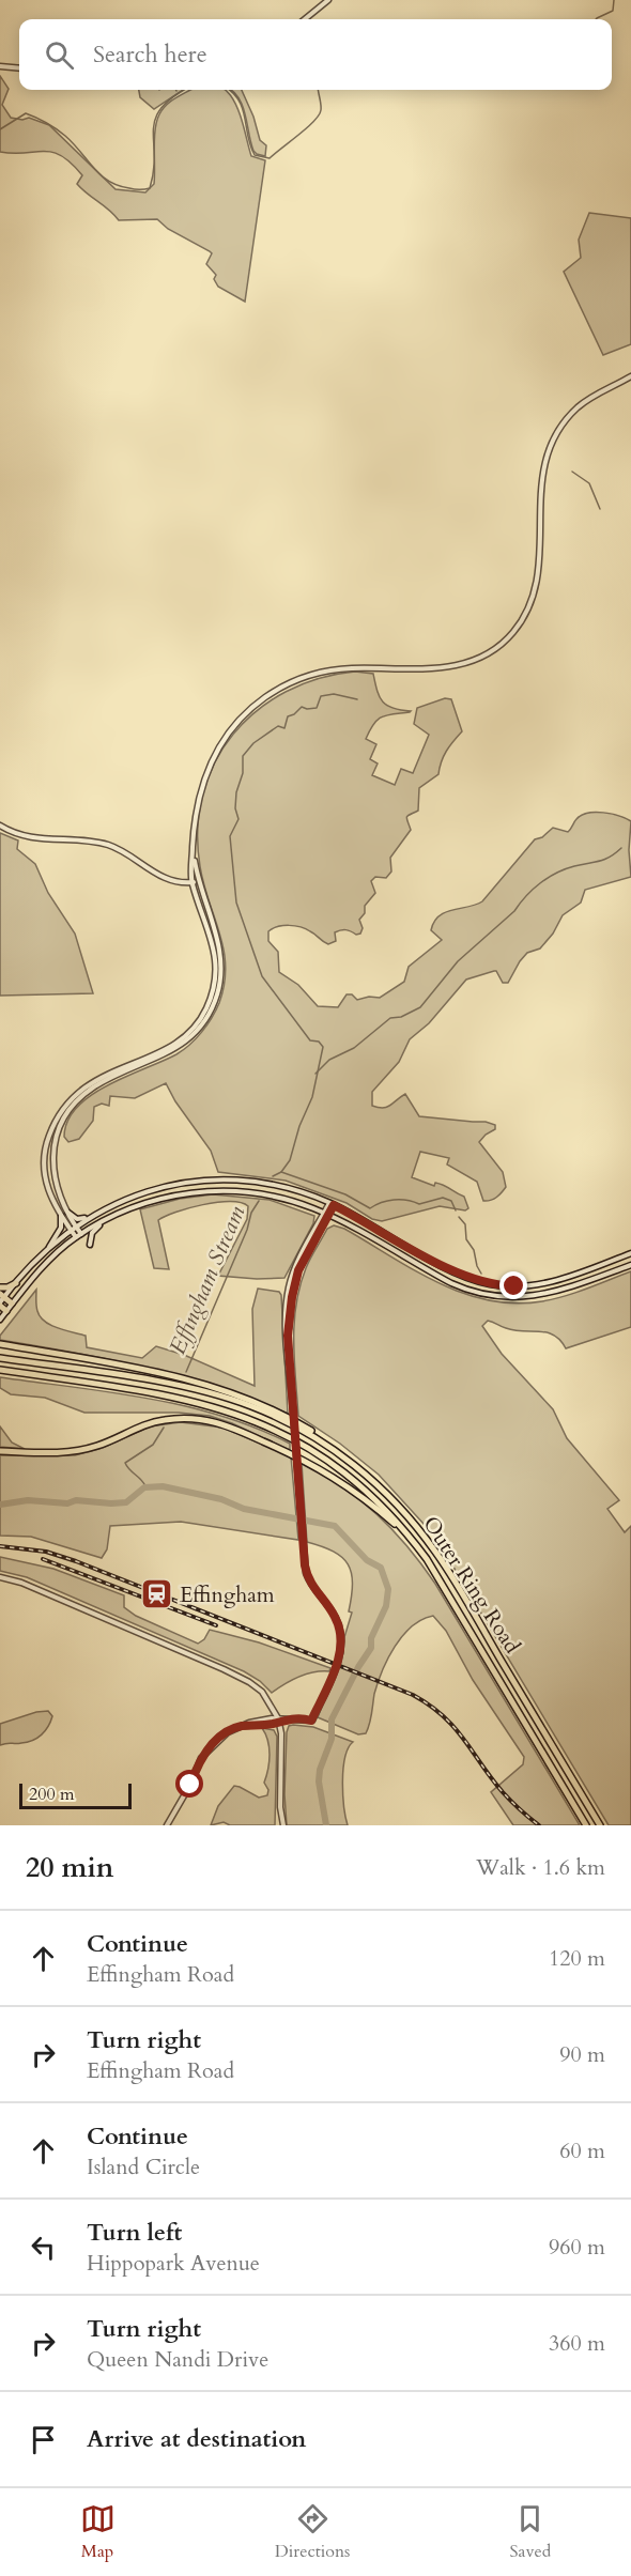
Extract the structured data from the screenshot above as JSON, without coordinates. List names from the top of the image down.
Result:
{
  "streets": {
    "highway": ["Outer Ring Road"]
  },
  "water": ["Effingham Stream"],
  "places": {
    "station": ["Effingham"]
  },
  "scale_bar": "200 m",
  "page": {
    "search": "Search here",
    "scale": "200 m",
    "heading": ["20 min", "Walk · 1.6 km"],
    "list": [
      ["Continue", "Effingham Road", "120 m"],
      ["Turn right", "Effingham Road", "90 m"],
      ["Continue", "Island Circle", "60 m"],
      ["Turn left", "Hippopark Avenue", "960 m"],
      ["Turn right", "Queen Nandi Drive", "360 m"],
      "Arrive at destination"
    ],
    "nav": ["Map", "Directions", "Saved"]
  }
}
